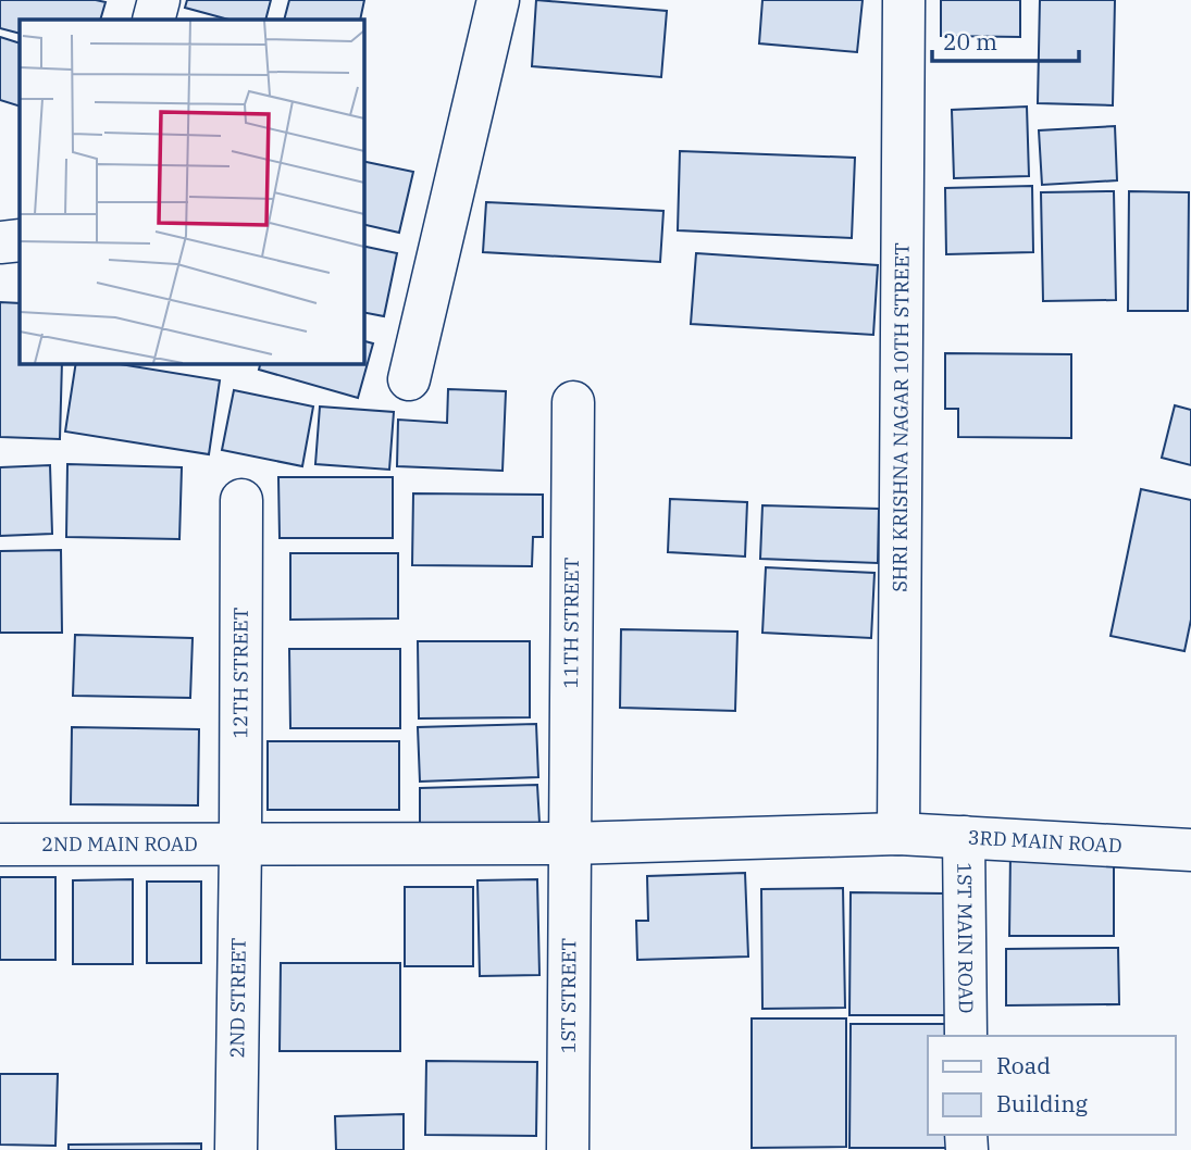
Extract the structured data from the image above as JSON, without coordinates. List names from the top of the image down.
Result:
{
  "streets": {
    "street": [
      "SHRI KRISHNA NAGAR 10TH STREET",
      "11TH STREET",
      "12TH STREET",
      "3RD MAIN ROAD",
      "2ND MAIN ROAD",
      "1ST MAIN ROAD",
      "1ST STREET",
      "2ND STREET"
    ]
  },
  "crossings": [
    ["SHRI KRISHNA NAGAR 10TH STREET", "3RD MAIN ROAD"],
    ["11TH STREET", "3RD MAIN ROAD"],
    ["11TH STREET", "2ND MAIN ROAD"],
    ["11TH STREET", "1ST STREET"],
    ["12TH STREET", "2ND MAIN ROAD"],
    ["12TH STREET", "2ND STREET"],
    ["3RD MAIN ROAD", "2ND MAIN ROAD"],
    ["3RD MAIN ROAD", "1ST MAIN ROAD"],
    ["3RD MAIN ROAD", "1ST STREET"],
    ["2ND MAIN ROAD", "1ST STREET"],
    ["2ND MAIN ROAD", "2ND STREET"]
  ],
  "legend": ["Road", "Building"],
  "scale_bar": "20 m"
}
